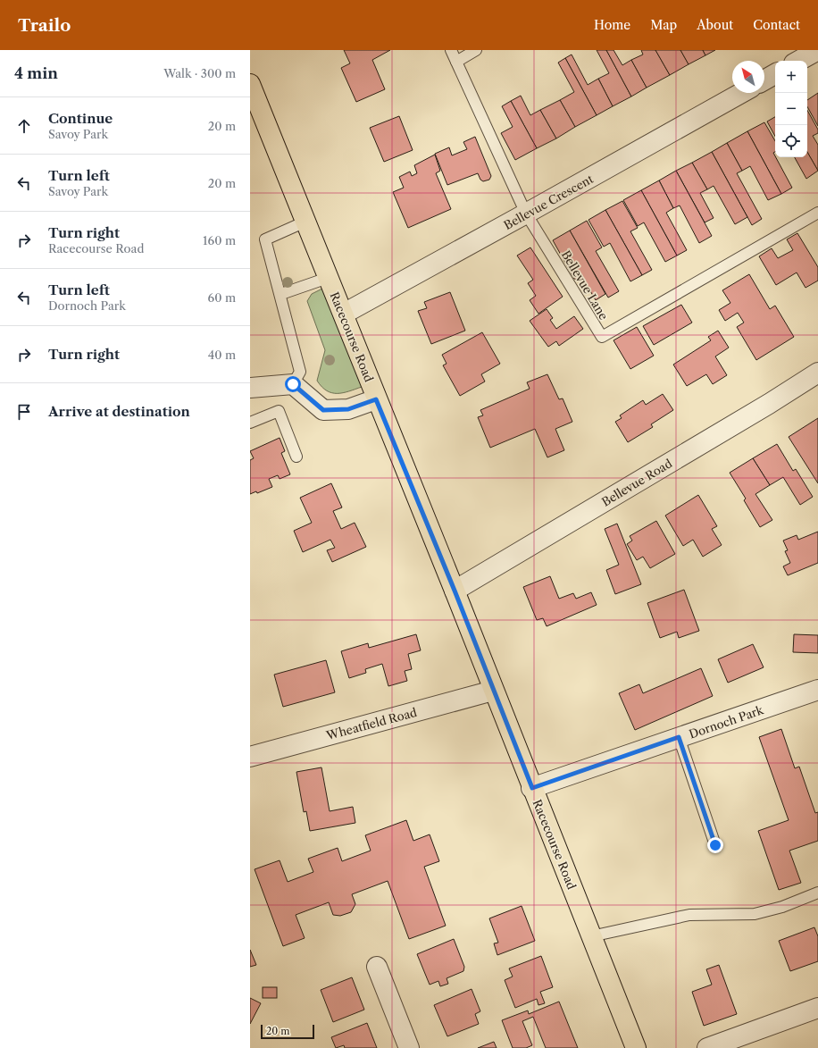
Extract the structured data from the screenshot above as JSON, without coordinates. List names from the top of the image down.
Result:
{
  "streets": {
    "main road": ["Racecourse Road"],
    "street": [
      "Bellevue Crescent",
      "Bellevue Road",
      "Dornoch Park",
      "Wheatfield Road"
    ],
    "lane": ["Bellevue Lane"]
  },
  "crossings": [
    ["Bellevue Crescent", "Bellevue Lane"],
    ["Bellevue Crescent", "Racecourse Road"],
    ["Racecourse Road", "Bellevue Road"],
    ["Racecourse Road", "Dornoch Park"],
    ["Racecourse Road", "Wheatfield Road"]
  ],
  "scale_bar": "20 m",
  "north": "top left",
  "page": {
    "header": "Trailo",
    "nav": [
      "Home",
      "Map",
      "About",
      "Contact"
    ],
    "heading": ["4 min", "Walk · 300 m"],
    "map_buttons": ["+", "−"],
    "list": [
      ["Continue", "Savoy Park", "20 m"],
      ["Turn left", "Savoy Park", "20 m"],
      ["Turn right", "Racecourse Road", "160 m"],
      ["Turn left", "Dornoch Park", "60 m"],
      ["Turn right", "40 m"],
      "Arrive at destination"
    ],
    "scale": "20 m"
  }
}
